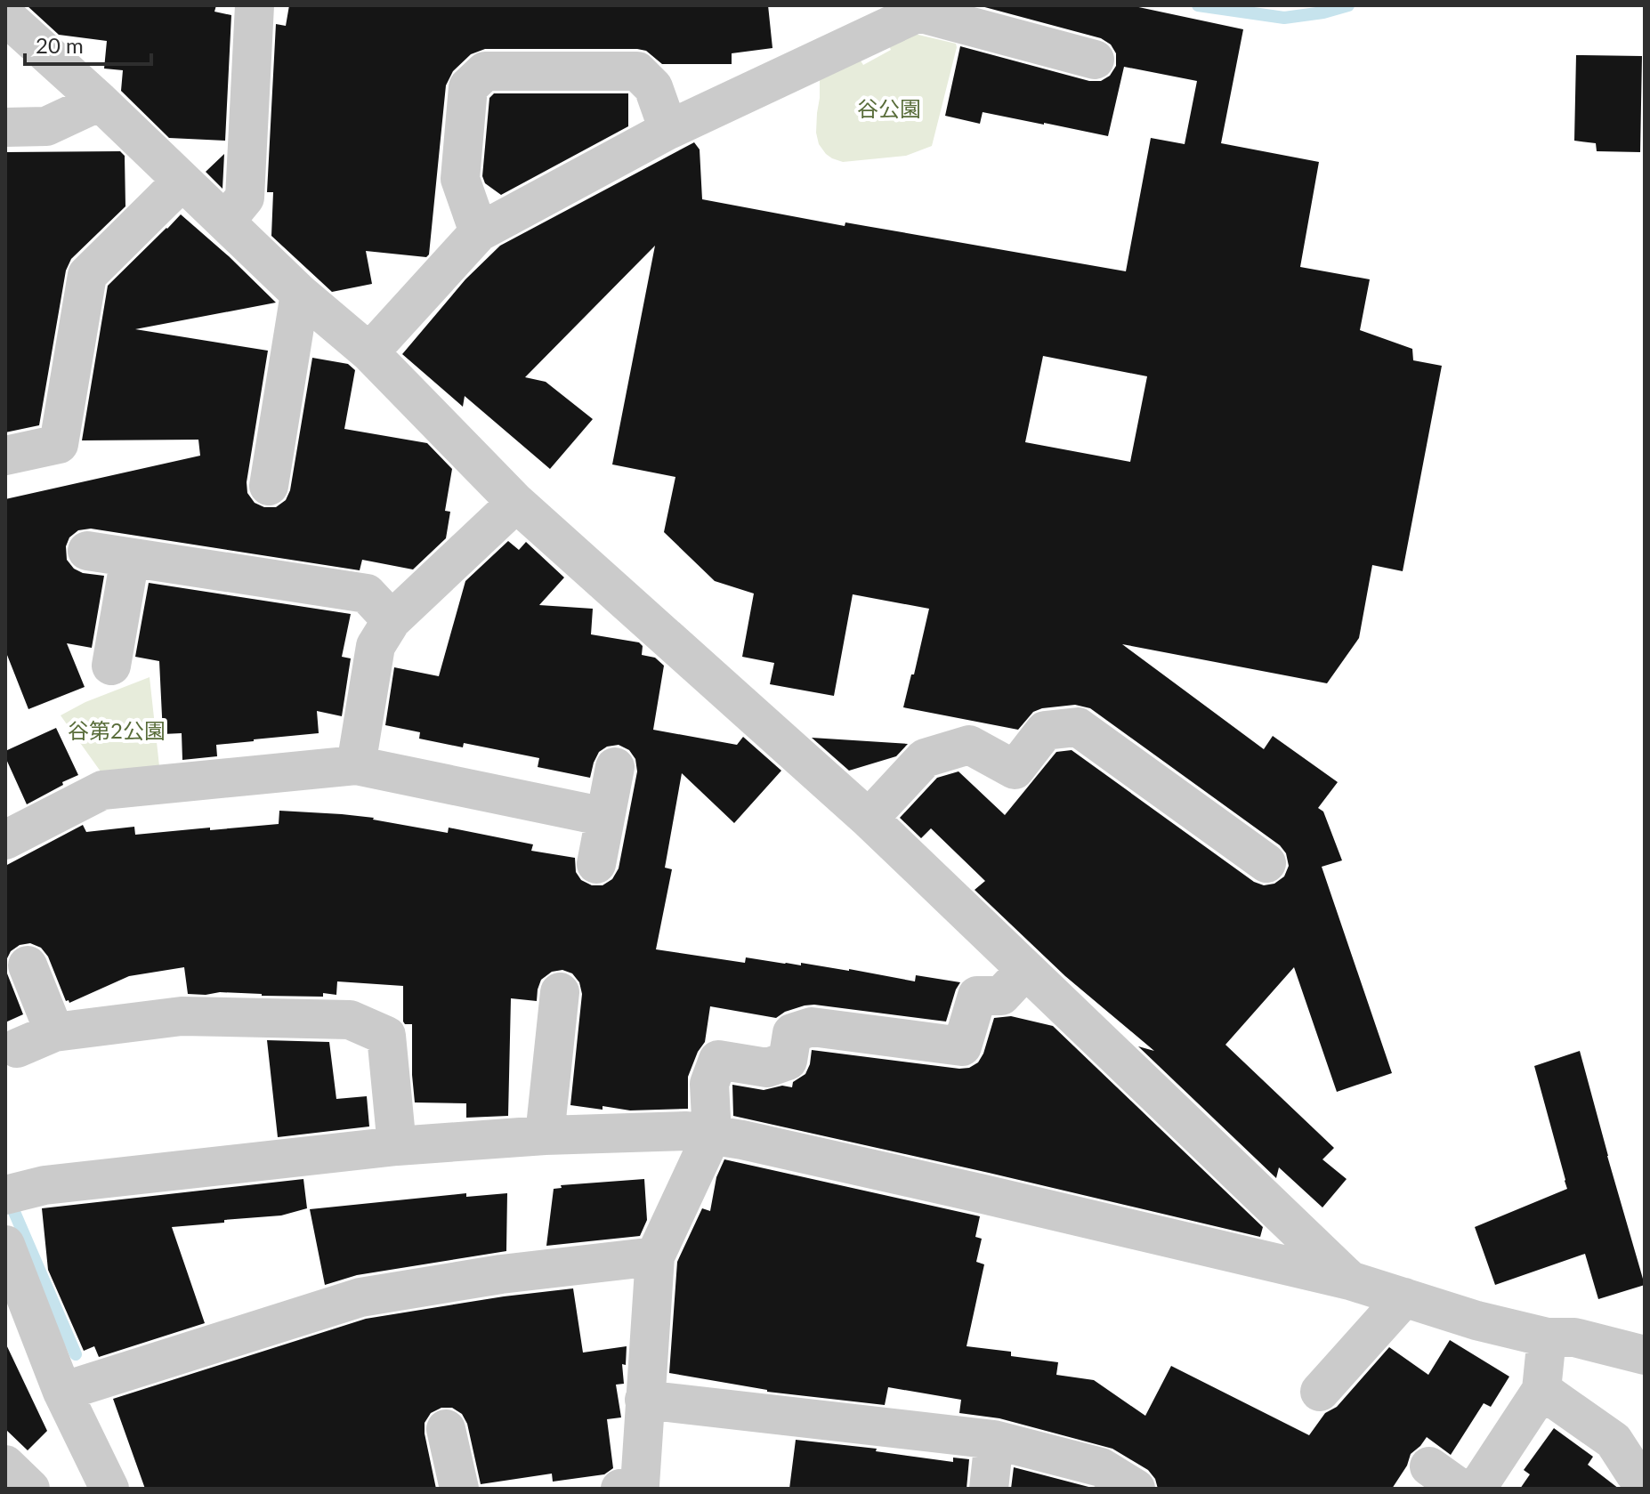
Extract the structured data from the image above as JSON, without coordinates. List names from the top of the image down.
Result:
{
  "parks": ["谷公園", "谷第2公園"],
  "scale_bar": "20 m"
}
